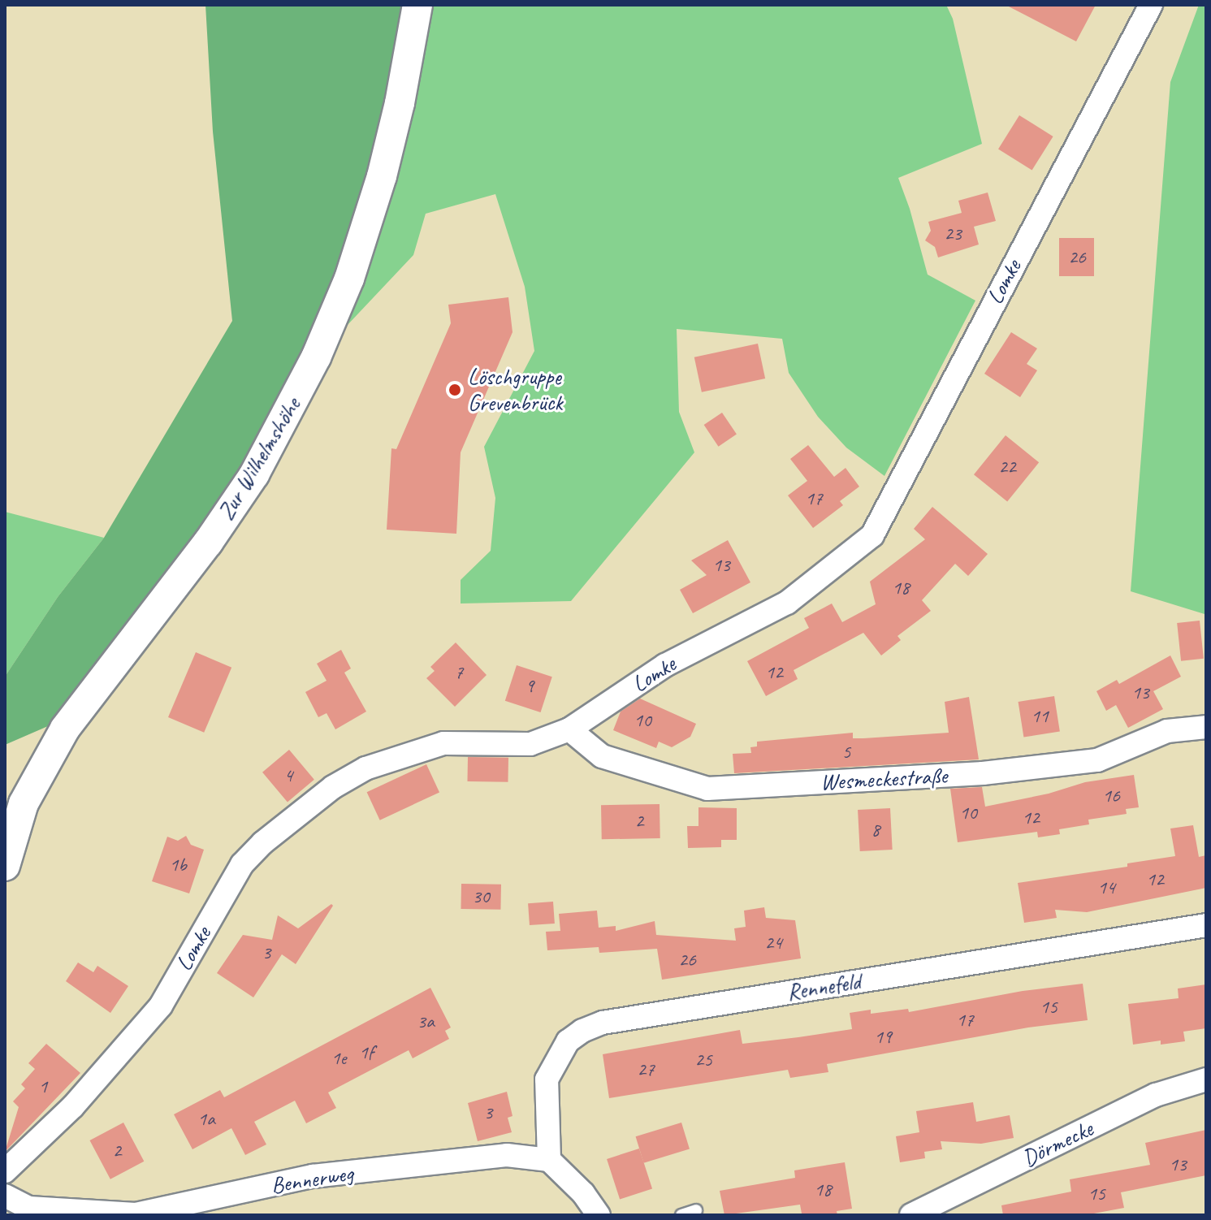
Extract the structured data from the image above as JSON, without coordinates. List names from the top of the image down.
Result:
{
  "streets": {
    "street": [
      "Lomke",
      "Zur Wilhelmshöhe",
      "Wesmeckestraße",
      "Rennefeld",
      "Dörmecke",
      "Bennerweg"
    ]
  },
  "crossings": [
    ["Lomke", "Wesmeckestraße"],
    ["Rennefeld", "Bennerweg"]
  ],
  "places": ["Löschgruppe Grevenbrück"],
  "house_numbers": [
    "23",
    "26",
    "22",
    "17",
    "13",
    "18",
    "7",
    "12",
    "9",
    "13",
    "11",
    "10",
    "5",
    "4",
    "16",
    "10",
    "12",
    "2",
    "8",
    "1b",
    "12",
    "14",
    "30",
    "24",
    "3",
    "26",
    "15",
    "17",
    "3a",
    "19",
    "1f",
    "1e",
    "25",
    "27",
    "1",
    "3",
    "1a",
    "2",
    "13",
    "18",
    "15"
  ]
}
